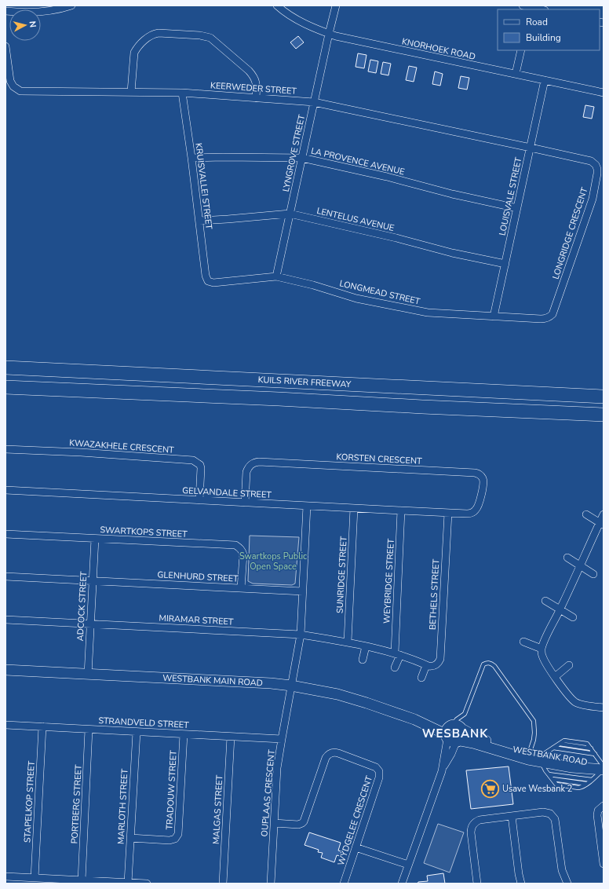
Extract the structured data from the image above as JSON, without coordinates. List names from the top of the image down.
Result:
{
  "streets": {
    "highway": ["KUILS RIVER FREEWAY"],
    "street": [
      "KNORHOEK ROAD",
      "KEERWEDER STREET",
      "LYNGROVE STREET",
      "LA PROVENCE AVENUE",
      "KRUISVALLEI STREET",
      "LOUISVALE STREET",
      "LENTELUS AVENUE",
      "LONGRIDGE CRESCENT",
      "LONGMEAD STREET",
      "KWAZAKHELE CRESCENT",
      "KORSTEN CRESCENT",
      "GELVANDALE STREET",
      "SWARTKOPS STREET",
      "SUNRIDGE STREET",
      "GLENHURD STREET",
      "WEYBRIDGE STREET",
      "BETHELS STREET",
      "ADCOCK STREET",
      "MIRAMAR STREET",
      "WESTBANK MAIN ROAD",
      "STRANDVELD STREET",
      "WESTBANK ROAD",
      "TRADOUW STREET",
      "OUPLAAS CRESCENT",
      "STAPELKOP STREET",
      "PORTBERG STREET",
      "MARLOTH STREET",
      "MALGAS STREET",
      "WYDGELEE CRESCENT"
    ]
  },
  "crossings": [
    ["KNORHOEK ROAD", "LYNGROVE STREET"],
    ["KNORHOEK ROAD", "LOUISVALE STREET"],
    ["KEERWEDER STREET", "LYNGROVE STREET"],
    ["KEERWEDER STREET", "KRUISVALLEI STREET"],
    ["KEERWEDER STREET", "LOUISVALE STREET"],
    ["KEERWEDER STREET", "LONGRIDGE CRESCENT"],
    ["LYNGROVE STREET", "LA PROVENCE AVENUE"],
    ["LYNGROVE STREET", "LENTELUS AVENUE"],
    ["LYNGROVE STREET", "LONGMEAD STREET"],
    ["LA PROVENCE AVENUE", "KRUISVALLEI STREET"],
    ["LA PROVENCE AVENUE", "LOUISVALE STREET"],
    ["KRUISVALLEI STREET", "LENTELUS AVENUE"],
    ["KRUISVALLEI STREET", "LONGMEAD STREET"],
    ["LOUISVALE STREET", "LENTELUS AVENUE"],
    ["LOUISVALE STREET", "LONGRIDGE CRESCENT"],
    ["LOUISVALE STREET", "LONGMEAD STREET"],
    ["LONGRIDGE CRESCENT", "LONGMEAD STREET"],
    ["KWAZAKHELE CRESCENT", "GELVANDALE STREET"],
    ["KORSTEN CRESCENT", "GELVANDALE STREET"],
    ["KORSTEN CRESCENT", "BETHELS STREET"],
    ["GELVANDALE STREET", "SUNRIDGE STREET"],
    ["GELVANDALE STREET", "WEYBRIDGE STREET"],
    ["GELVANDALE STREET", "BETHELS STREET"],
    ["GELVANDALE STREET", "OUPLAAS CRESCENT"],
    ["SWARTKOPS STREET", "GLENHURD STREET"],
    ["SWARTKOPS STREET", "ADCOCK STREET"],
    ["GLENHURD STREET", "ADCOCK STREET"],
    ["GLENHURD STREET", "OUPLAAS CRESCENT"],
    ["ADCOCK STREET", "MIRAMAR STREET"],
    ["ADCOCK STREET", "WESTBANK MAIN ROAD"],
    ["MIRAMAR STREET", "OUPLAAS CRESCENT"],
    ["WESTBANK MAIN ROAD", "WESTBANK ROAD"],
    ["WESTBANK MAIN ROAD", "OUPLAAS CRESCENT"],
    ["STRANDVELD STREET", "TRADOUW STREET"],
    ["STRANDVELD STREET", "OUPLAAS CRESCENT"],
    ["STRANDVELD STREET", "STAPELKOP STREET"],
    ["STRANDVELD STREET", "PORTBERG STREET"],
    ["STRANDVELD STREET", "MARLOTH STREET"],
    ["STRANDVELD STREET", "MALGAS STREET"],
    ["TRADOUW STREET", "MARLOTH STREET"],
    ["OUPLAAS CRESCENT", "WYDGELEE CRESCENT"]
  ],
  "districts": ["WESBANK"],
  "parks": ["Swartkops Public Open Space"],
  "places": {
    "supermarket": ["Usave Wesbank 2"]
  },
  "legend": ["Road", "Building"],
  "north": "right"
}
